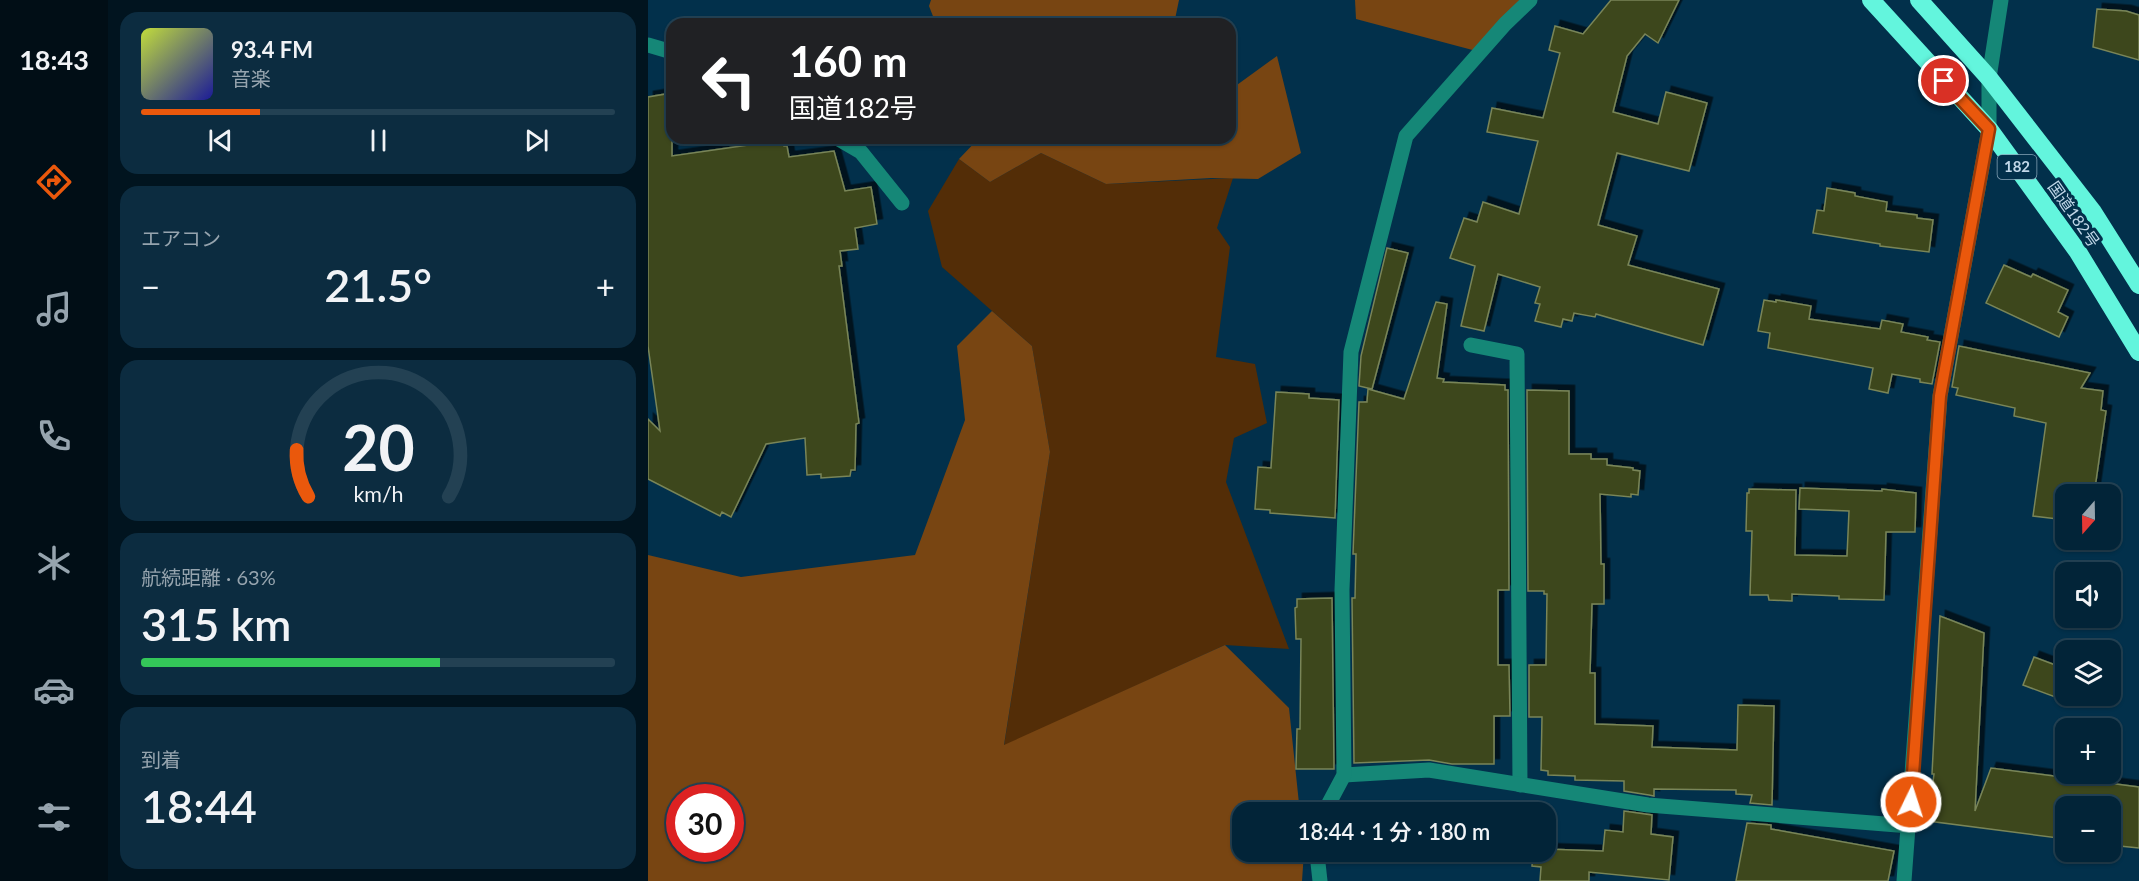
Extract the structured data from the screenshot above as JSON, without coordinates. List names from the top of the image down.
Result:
{
  "streets": {
    "highway": ["182", "国道182号"]
  },
  "north": "bottom",
  "page": {
    "tabs": "18:43",
    "turn": ["160 m", "国道182号"],
    "song": ["93.4 FM", "音楽"],
    "tile": [
      "エアコン",
      ["航続距離 · 63%", "315 km"],
      ["到着", "18:44"]
    ],
    "heat": ["−", "21.5°", "+"],
    "map_buttons": ["+", "−"],
    "limit": "30",
    "trip": "18:44 · 1 分 · 180 m",
    "gauge": ["20", "km/h"]
  }
}
